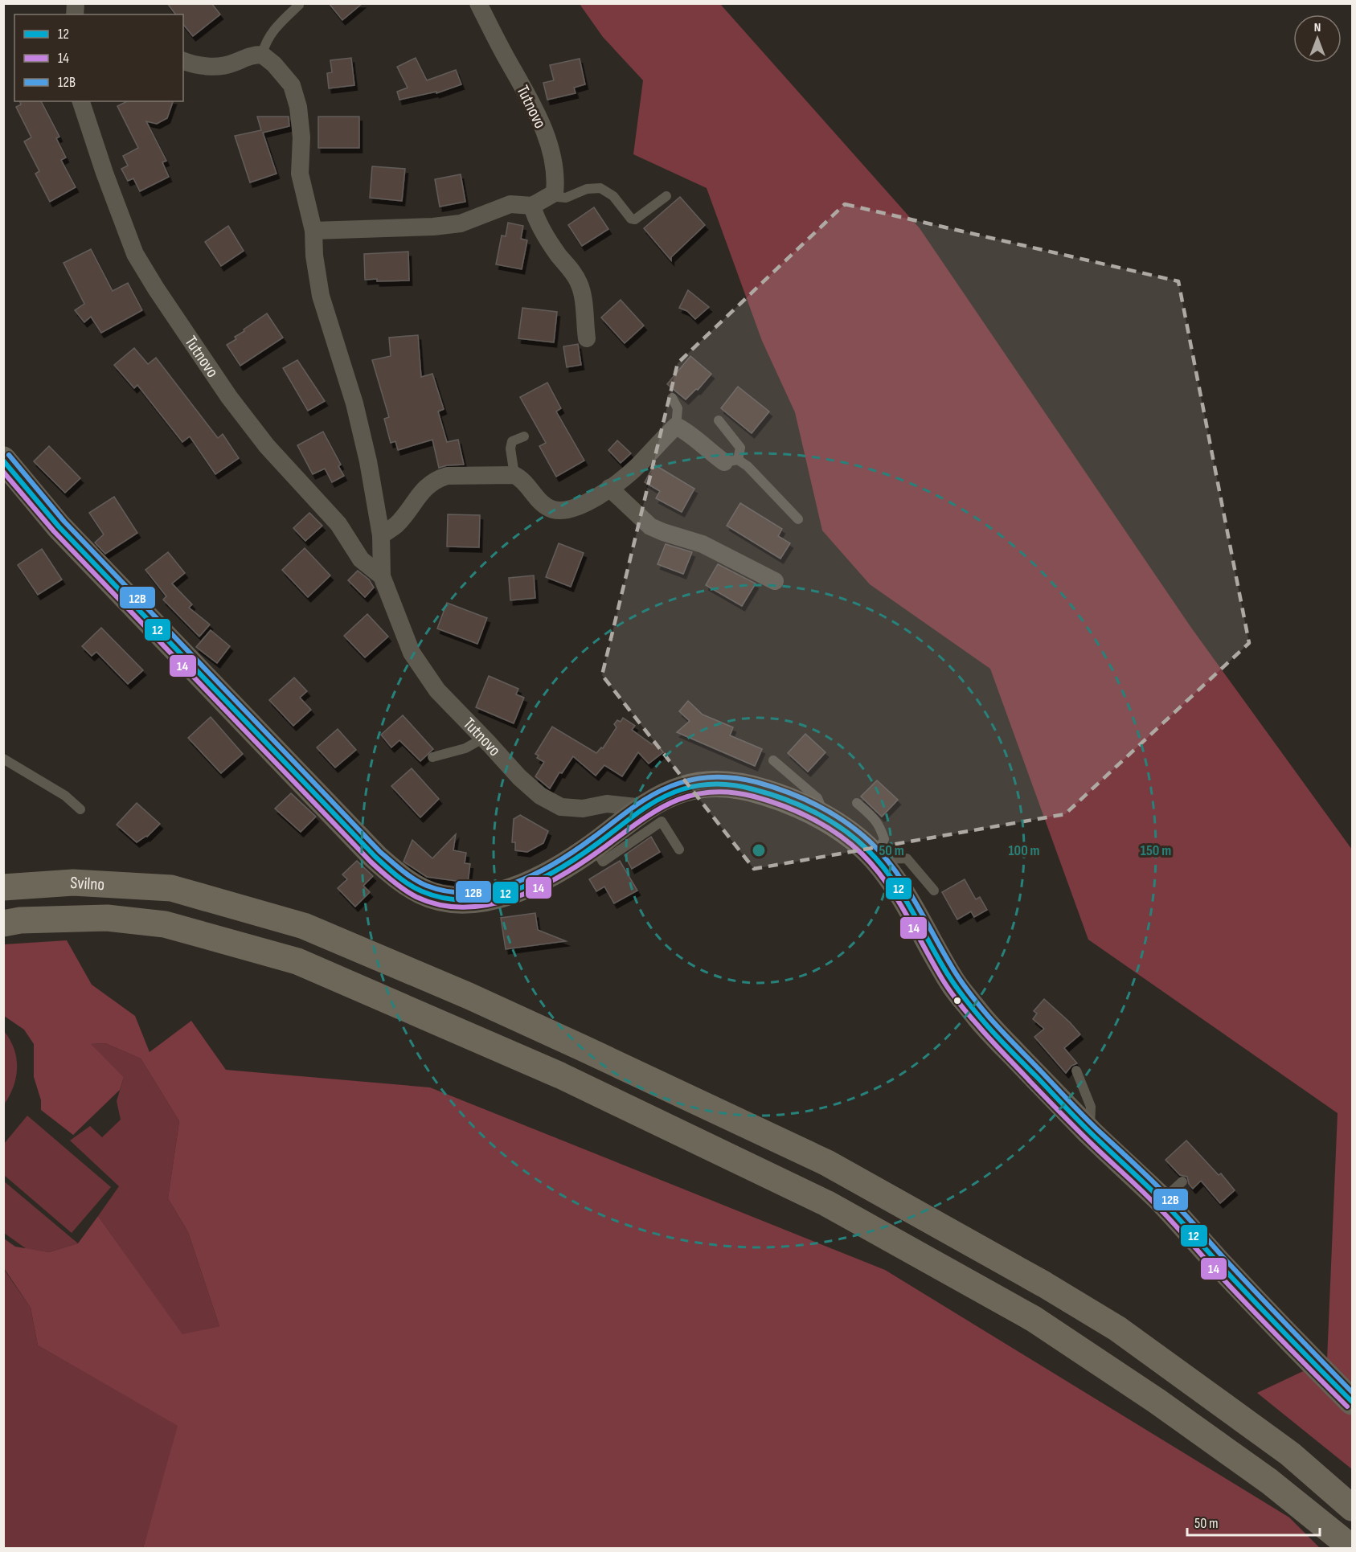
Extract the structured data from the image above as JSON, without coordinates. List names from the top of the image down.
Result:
{
  "streets": {
    "highway": ["Svilno"],
    "street": ["Tutnovo"]
  },
  "lines": ["transit line 12B", "transit line 12", "transit line 14"],
  "legend": ["12", "14", "12B"],
  "scale_bar": "50 m",
  "north": "top",
  "rings": ["50 m", "100 m", "150 m"]
}
